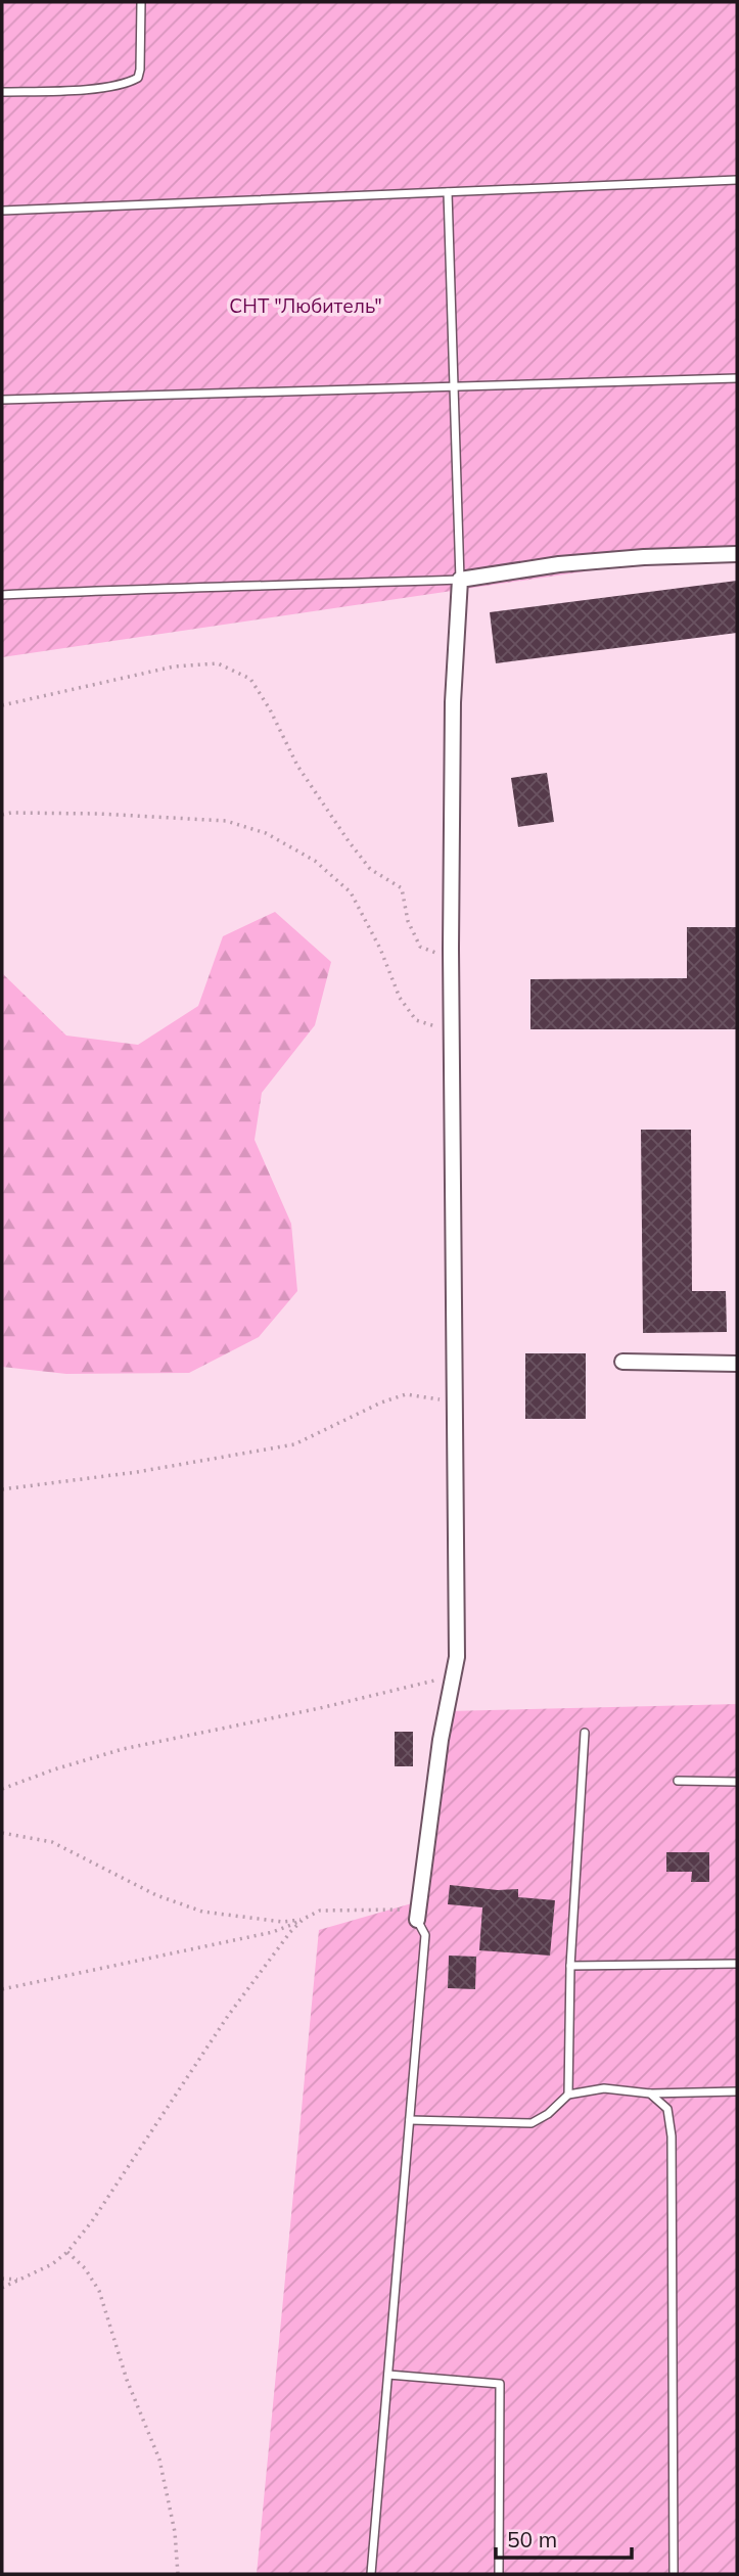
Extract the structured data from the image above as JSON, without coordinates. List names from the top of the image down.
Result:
{
  "parks": ["СНТ \"Любитель\""],
  "scale_bar": "50 m"
}
